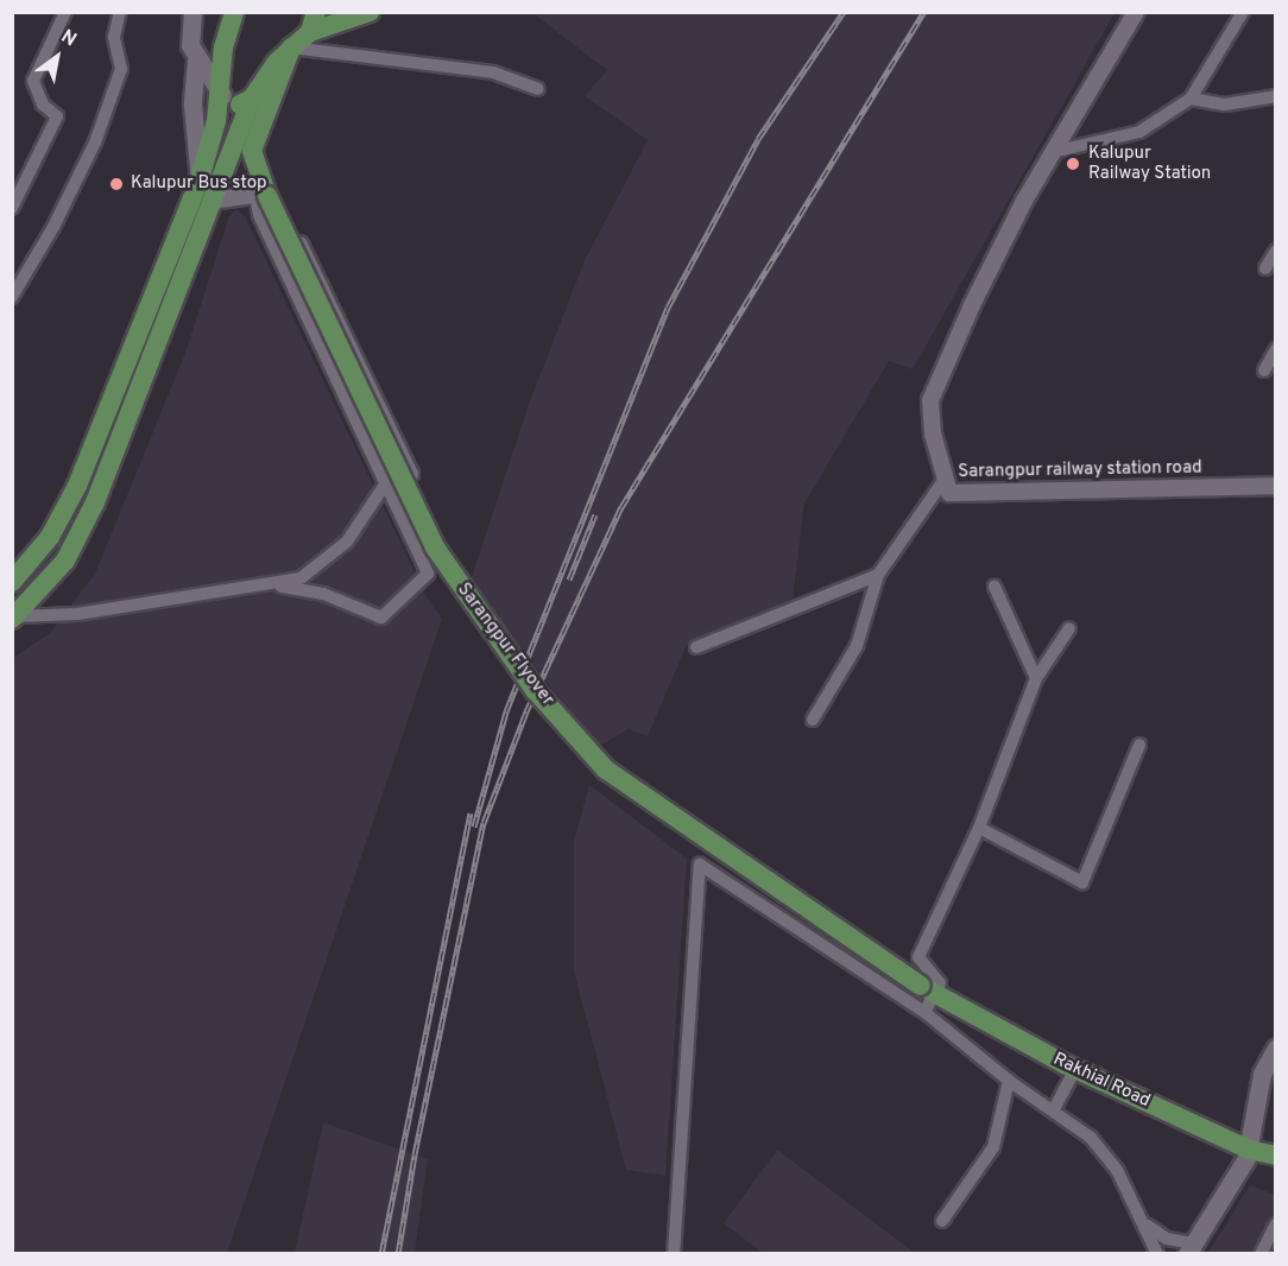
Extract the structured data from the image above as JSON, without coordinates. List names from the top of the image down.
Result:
{
  "streets": {
    "main road": ["Sarangpur Flyover", "Rakhial Road"],
    "street": ["Sarangpur railway station road"]
  },
  "crossings": [
    ["Sarangpur Flyover", "Rakhial Road"]
  ],
  "places": ["Kalupur Railway Station", "Kalupur Bus stop"],
  "north": "top right"
}
